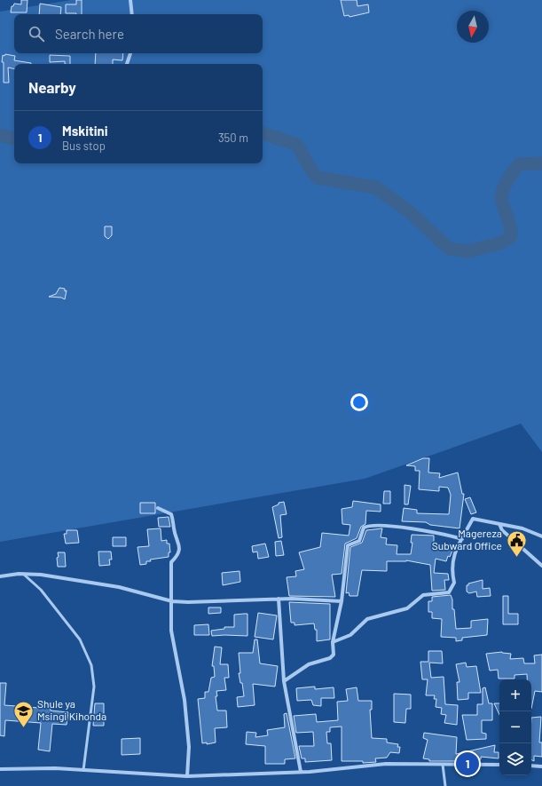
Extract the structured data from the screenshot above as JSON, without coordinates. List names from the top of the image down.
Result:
{
  "places": {
    "public building": ["Magereza Subward Office"],
    "school or university": ["Shule ya Msingi Kihonda"]
  },
  "north": "bottom",
  "page": {
    "search": "Search here",
    "heading": "Nearby",
    "list": [
      {
        "mark": "1",
        "name": "Mskitini",
        "note": "Bus stop",
        "value": "350 m"
      }
    ],
    "map_buttons": ["+", "−"],
    "pins": "1"
  }
}
